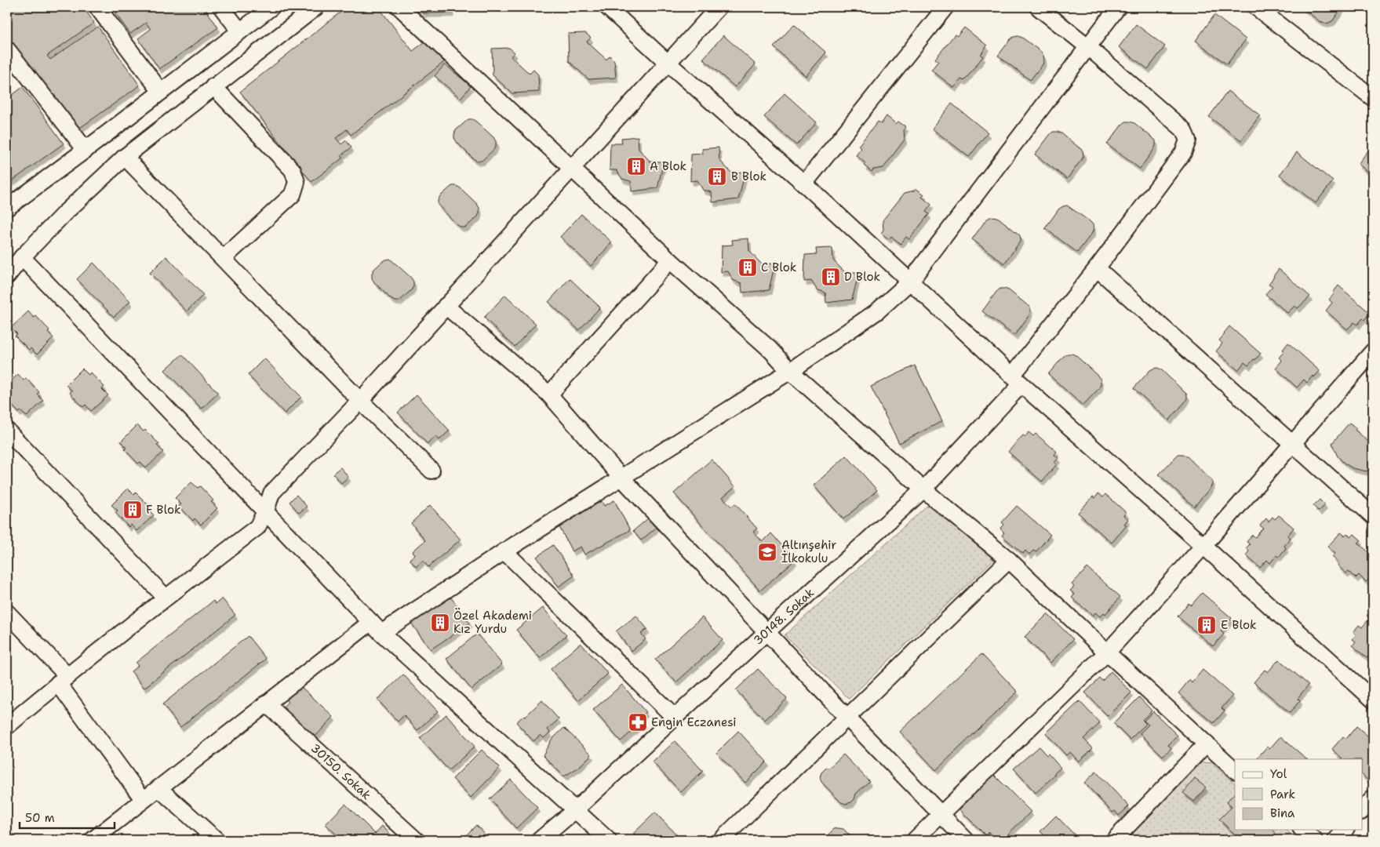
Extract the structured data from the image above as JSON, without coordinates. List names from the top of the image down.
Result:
{
  "streets": {
    "street": ["30148. Sokak", "30150. Sokak"]
  },
  "places": {
    "building": [
      "A Blok",
      "B Blok",
      "C Blok",
      "D Blok",
      "F Blok",
      "Özel Akademi Kız Yurdu",
      "E Blok"
    ],
    "school or university": ["Altınşehir İlkokulu"],
    "pharmacy": ["Engin Eczanesi"]
  },
  "legend": ["Yol", "Park", "Bina"],
  "scale_bar": "50 m"
}
